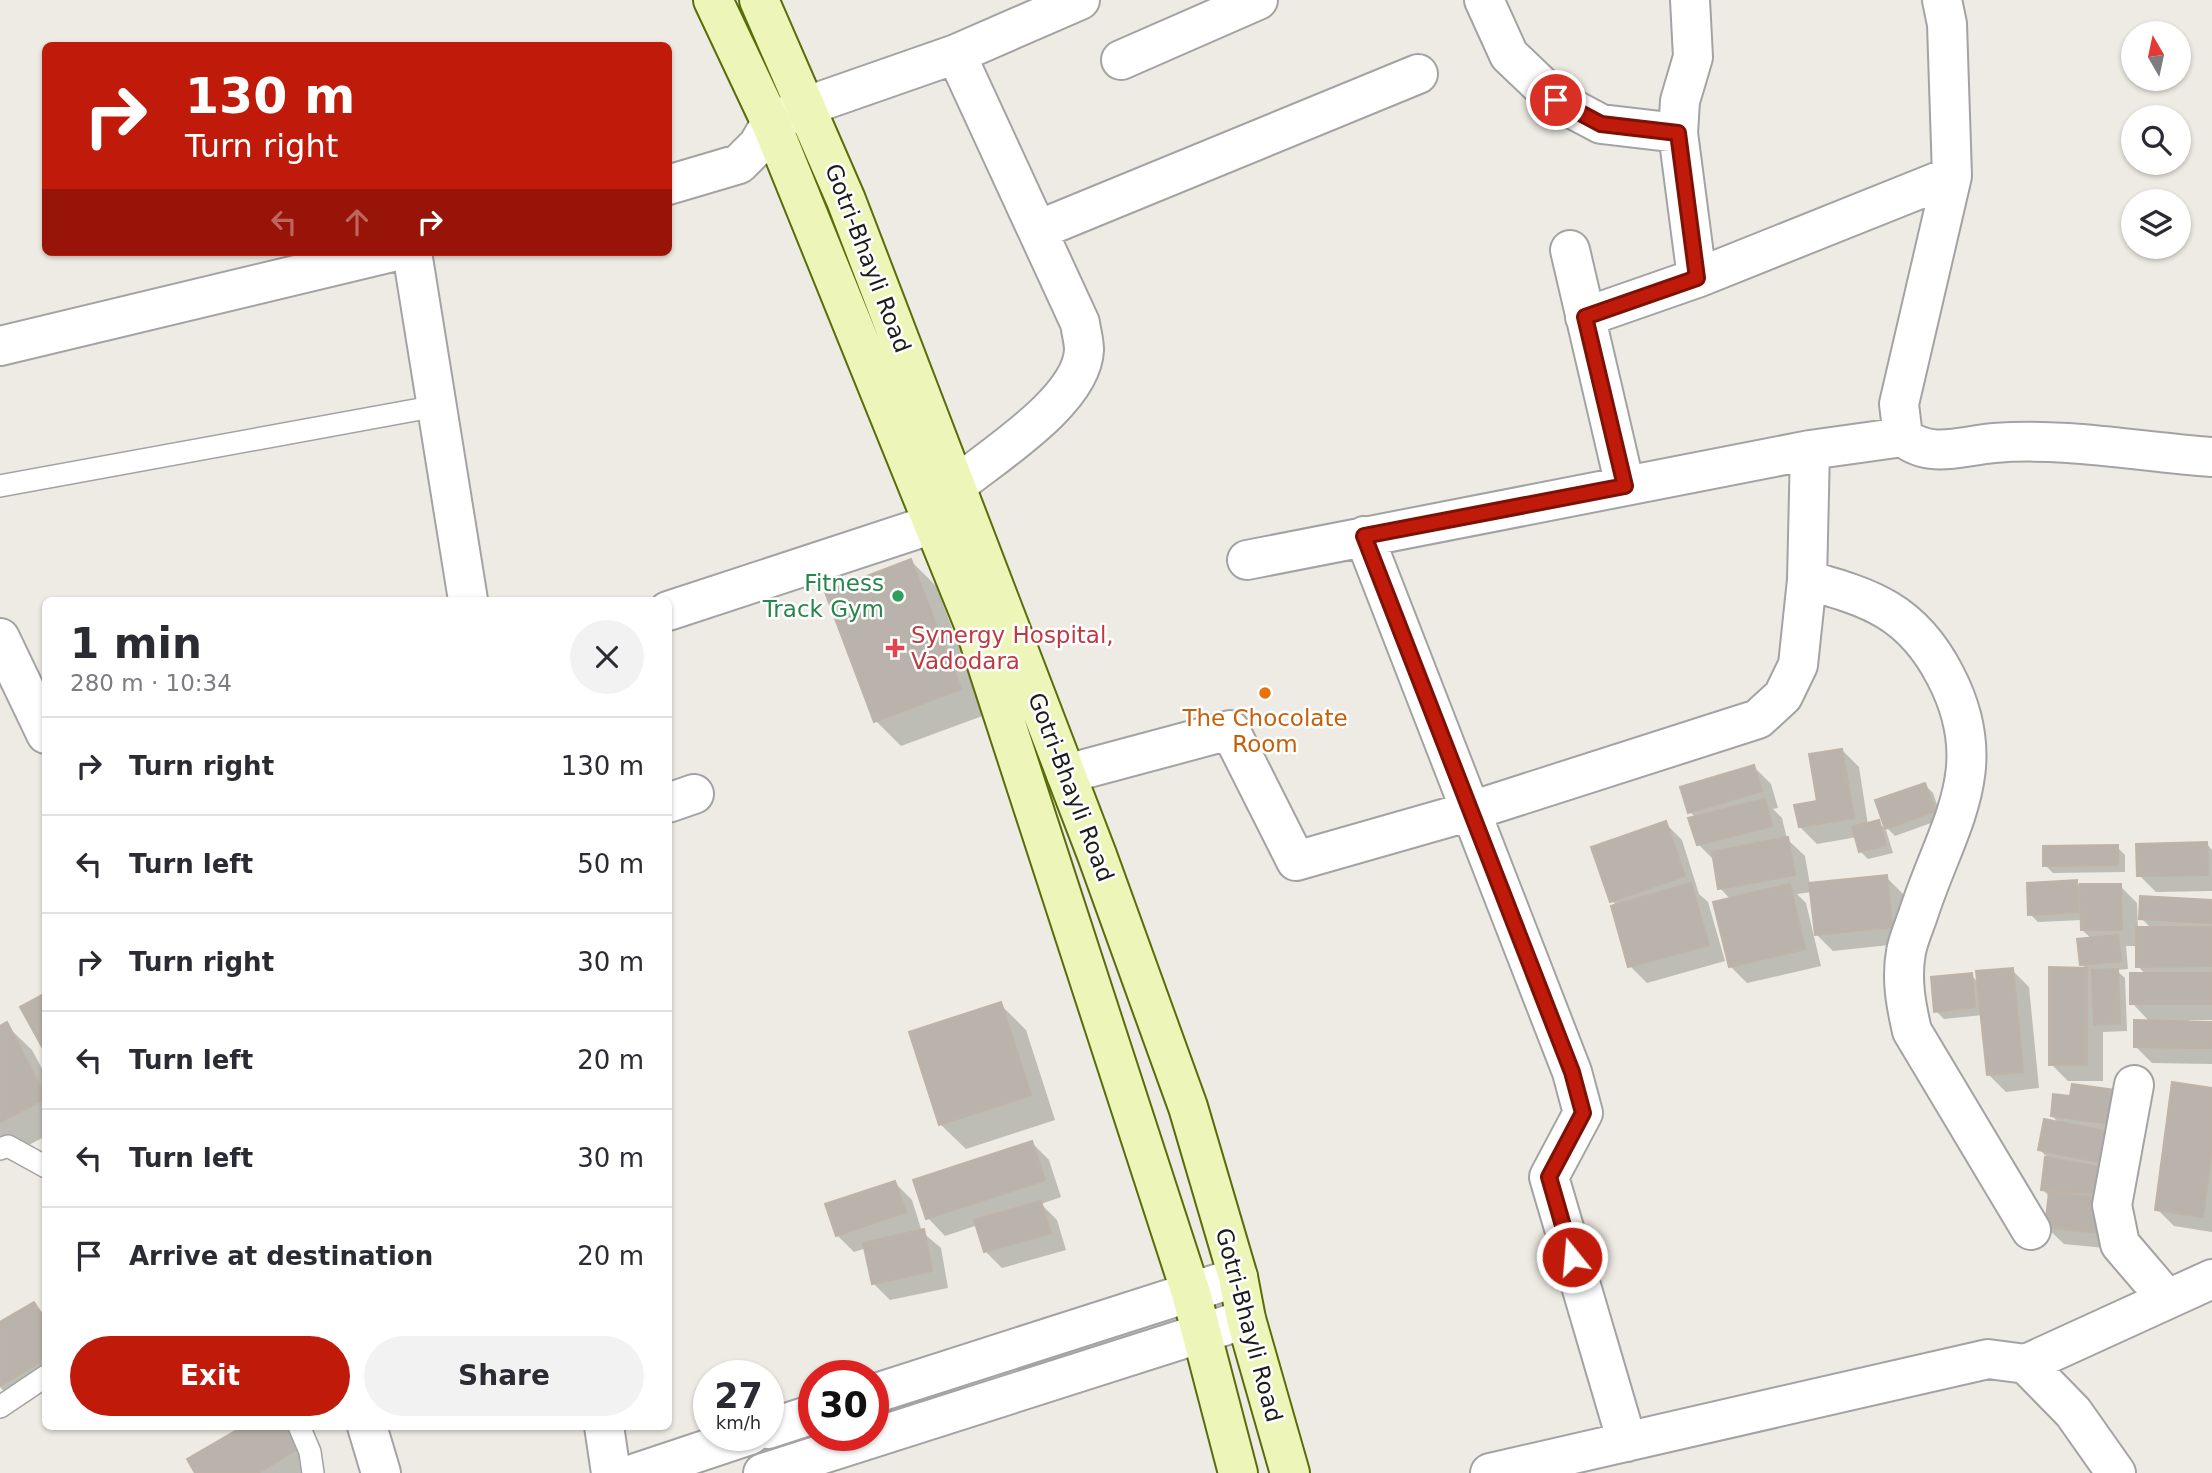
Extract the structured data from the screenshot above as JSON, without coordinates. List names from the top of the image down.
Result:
{
  "streets": {
    "street": ["Gotri-Bhayli Road"]
  },
  "places": {
    "other": ["Fitness Track Gym", "The Chocolate Room"],
    "health": ["Synergy Hospital, Vadodara"]
  },
  "north": "top",
  "page": {
    "turn": ["130 m", "Turn right"],
    "heading": ["1 min", "280 m · 10:34"],
    "list": [
      {
        "name": "Turn right",
        "value": "130 m"
      },
      {
        "name": "Turn left",
        "value": "50 m"
      },
      {
        "name": "Turn right",
        "value": "30 m"
      },
      {
        "name": "Turn left",
        "value": "20 m"
      },
      {
        "name": "Turn left",
        "value": "30 m"
      },
      {
        "name": "Arrive at destination",
        "value": "20 m"
      }
    ],
    "buttons": ["Exit", "Share"],
    "speed": "27 km/h",
    "limit": "30"
  }
}
